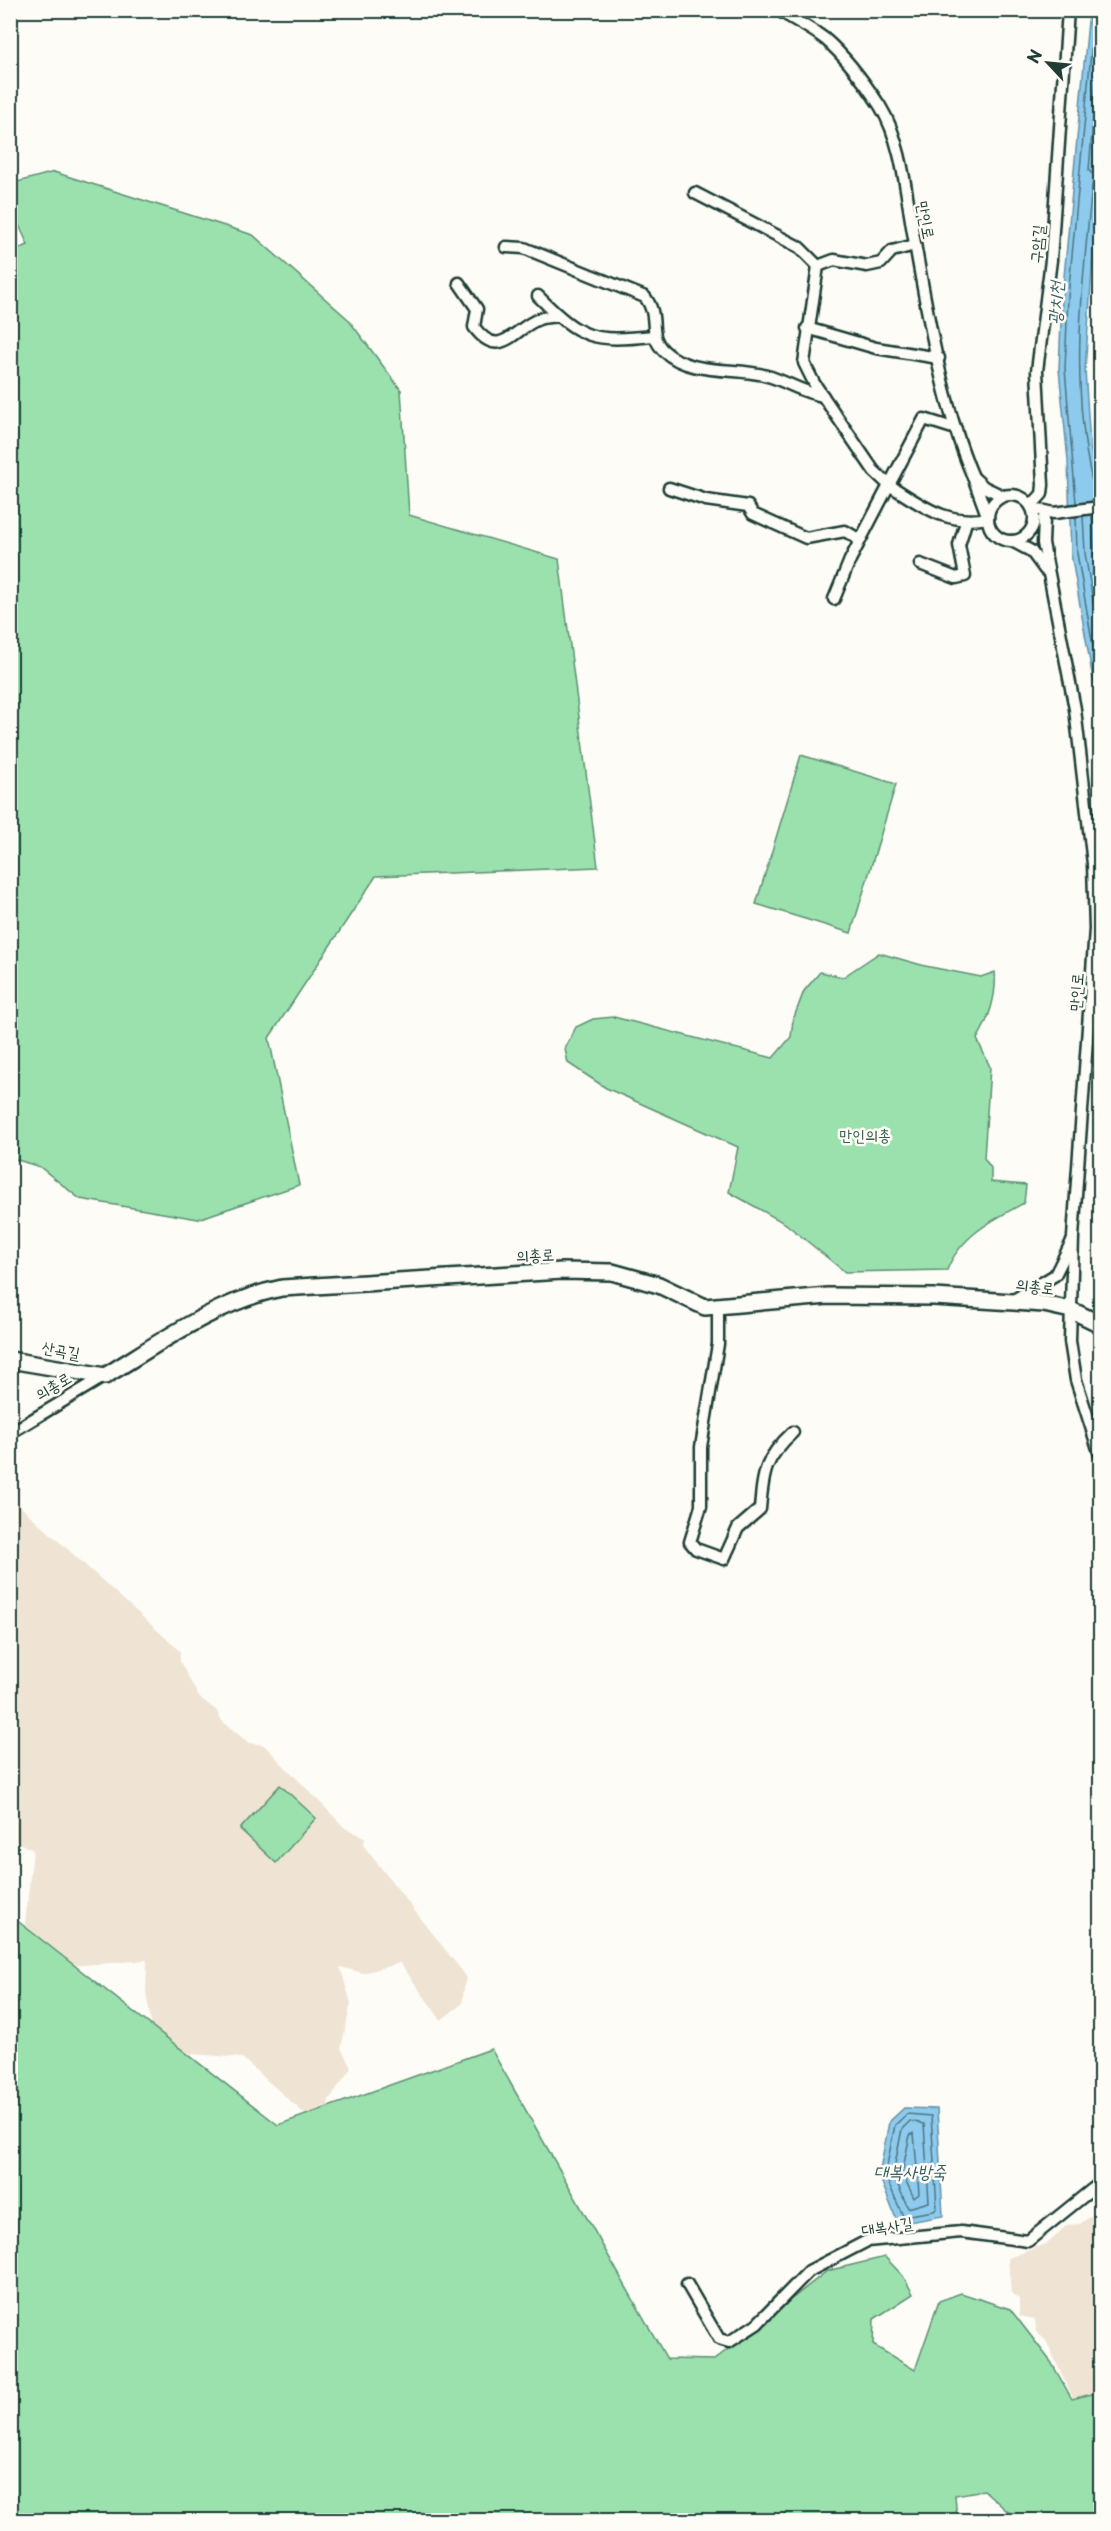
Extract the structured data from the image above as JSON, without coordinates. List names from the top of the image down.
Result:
{
  "streets": {
    "street": [
      "만인로",
      "구암길",
      "의총로",
      "산곡길",
      "대복사길"
    ]
  },
  "crossings": [
    ["만인로", "구암길"],
    ["만인로", "의총로"],
    ["의총로", "산곡길"]
  ],
  "water": ["광치천", "대복사방죽"],
  "parks": ["만인의총"],
  "north": "top left"
}
